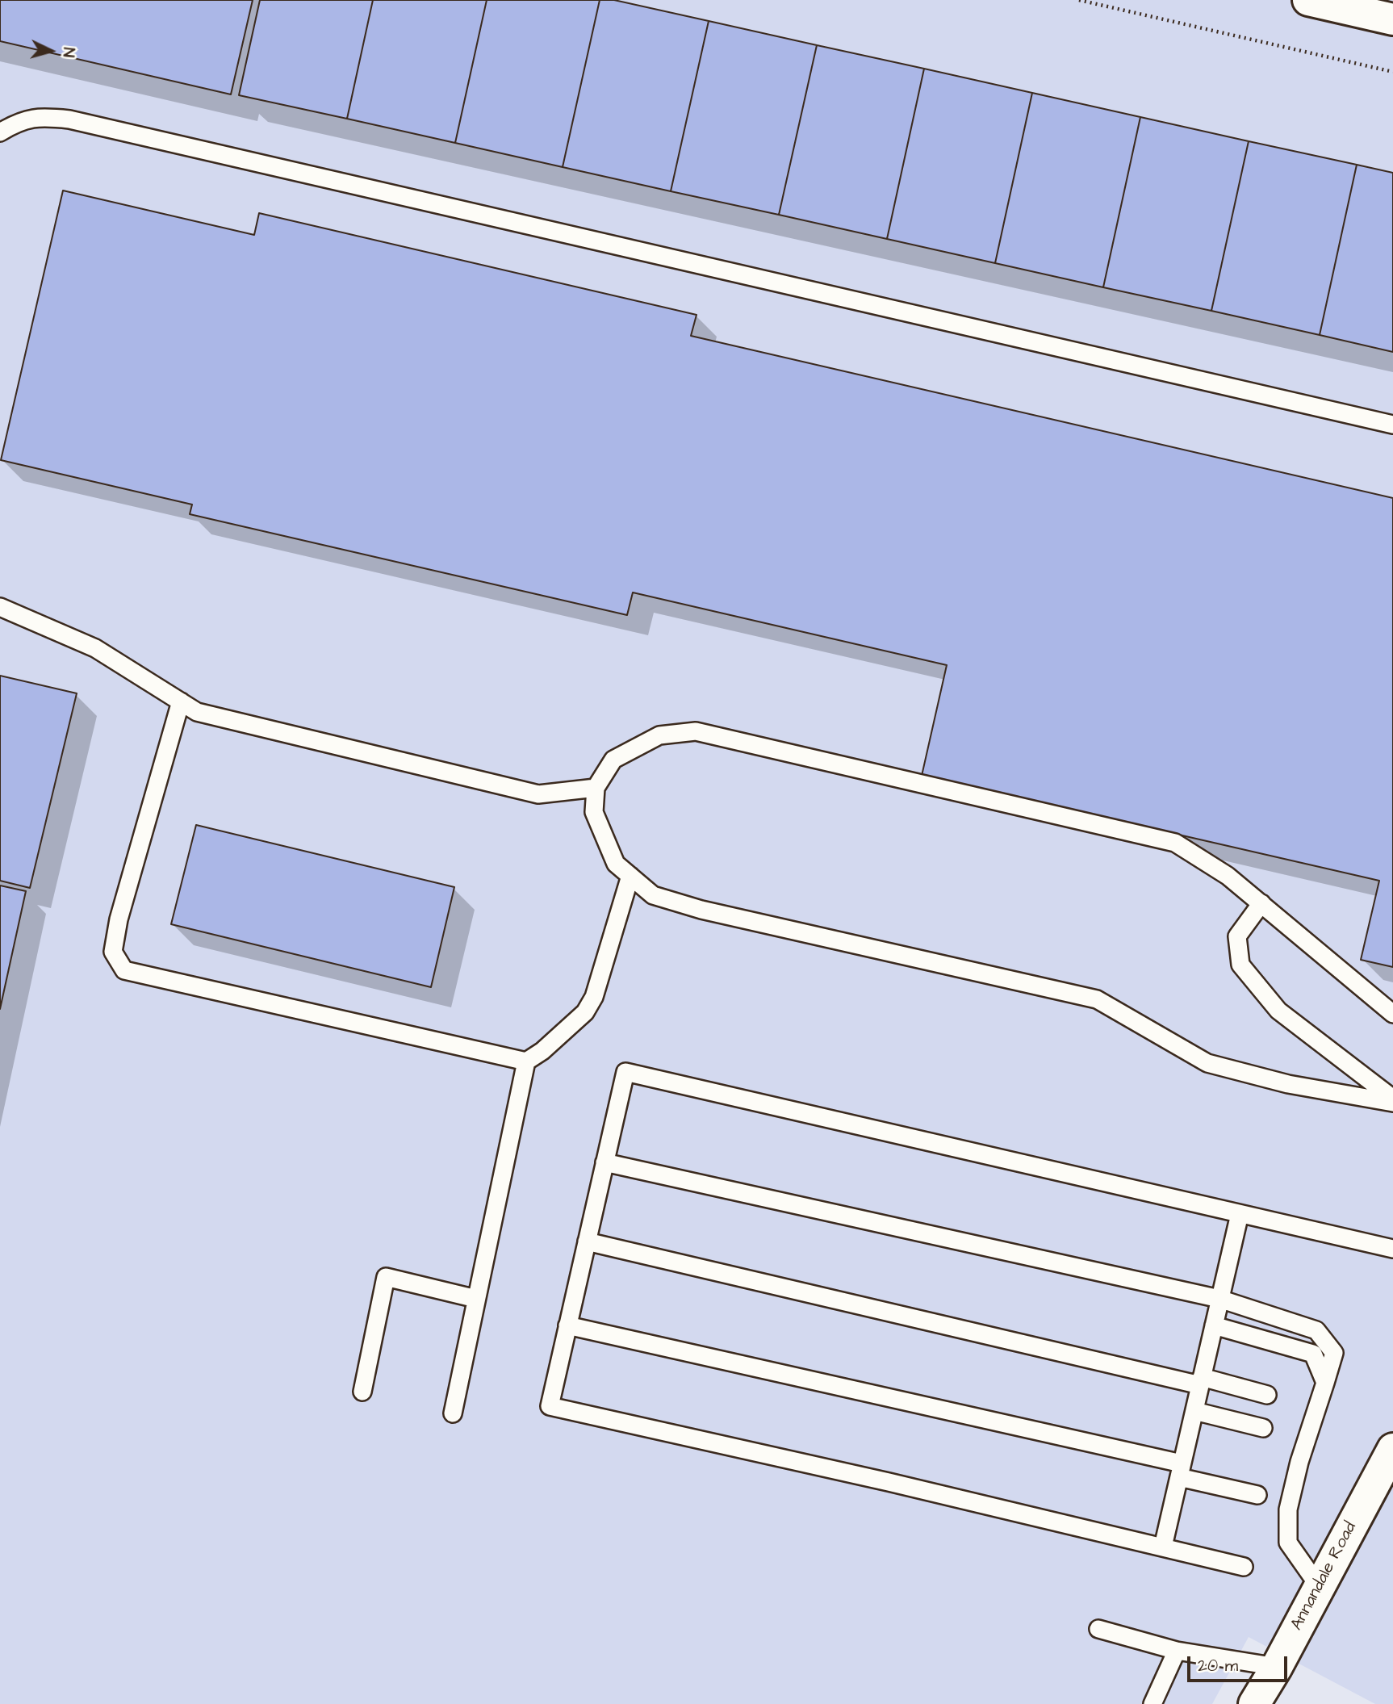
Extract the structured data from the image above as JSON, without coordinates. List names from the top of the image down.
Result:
{
  "streets": {
    "street": ["Annandale Road"]
  },
  "scale_bar": "20 m",
  "north": "right"
}
